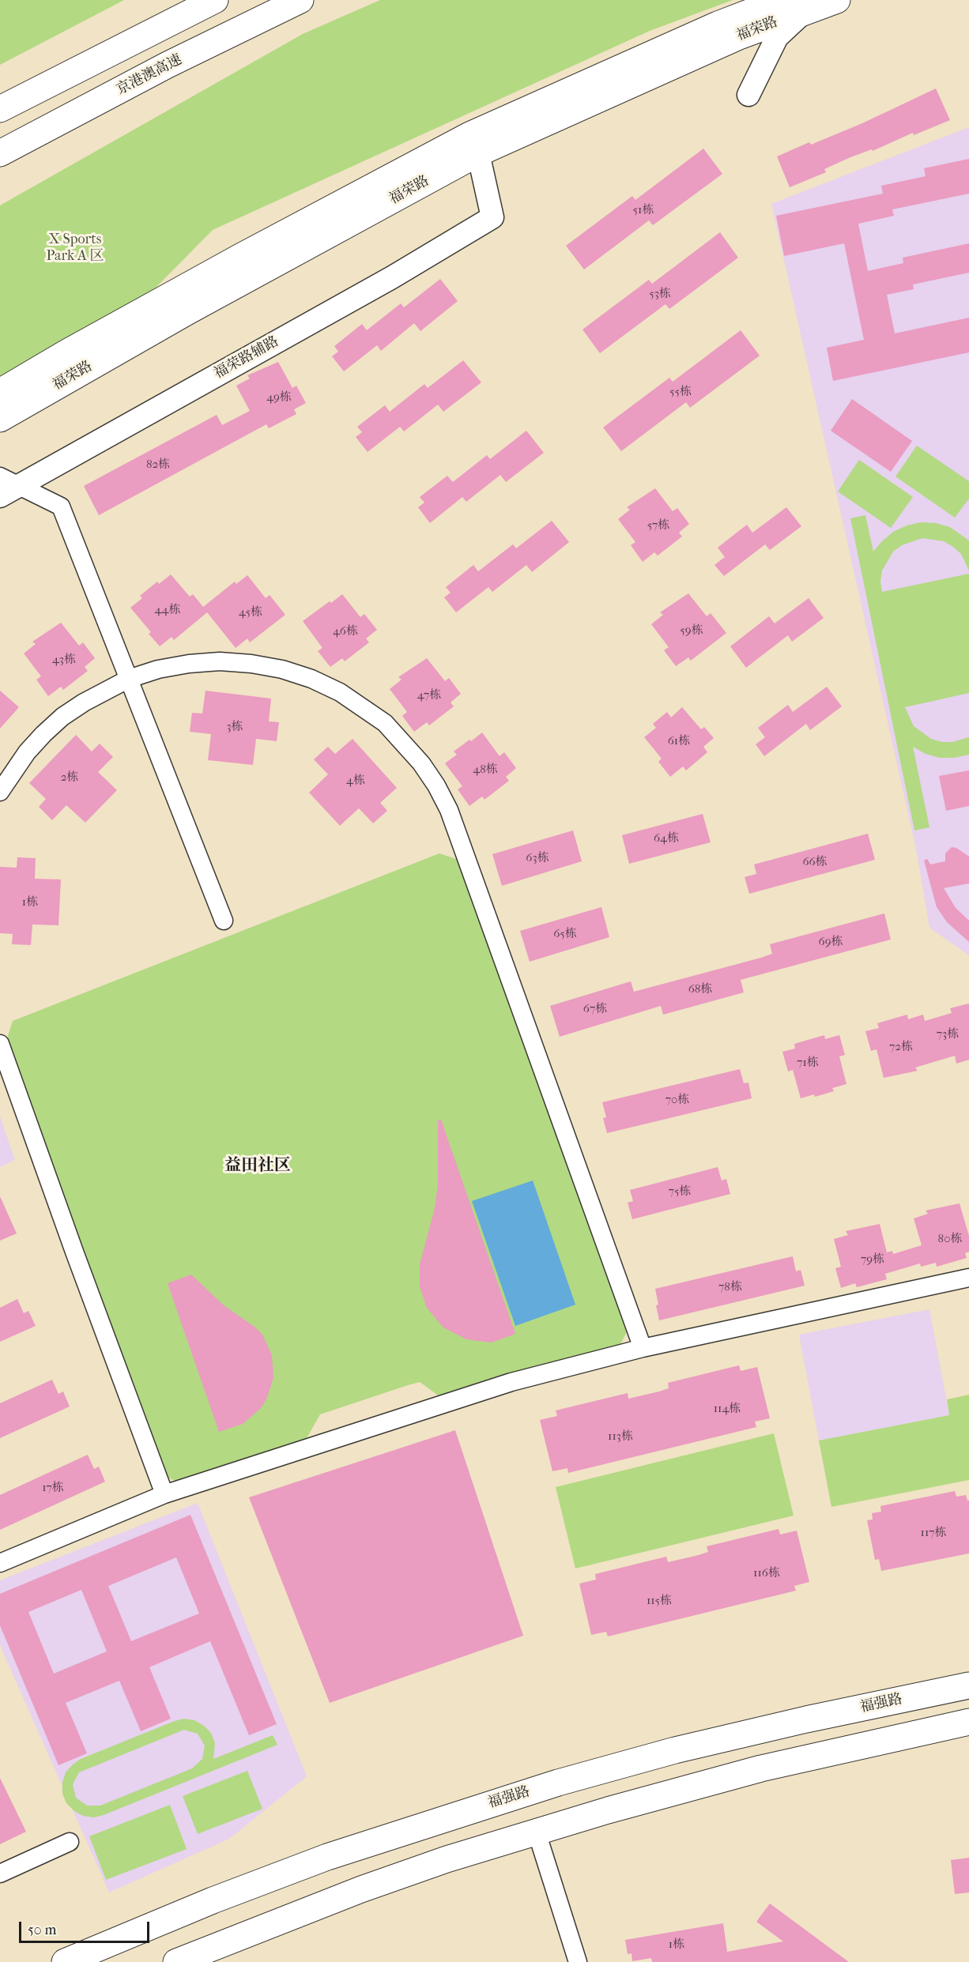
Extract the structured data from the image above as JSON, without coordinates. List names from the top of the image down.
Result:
{
  "streets": {
    "main road": ["福荣路", "京港澳高速", "福强路"],
    "street": ["福荣路辅路"]
  },
  "crossings": [
    ["福荣路", "福荣路辅路"]
  ],
  "districts": ["益田社区"],
  "parks": ["X Sports Park A 区"],
  "house_numbers": [
    "51栋",
    "53栋",
    "55栋",
    "49栋",
    "82栋",
    "57栋",
    "44栋",
    "45栋",
    "59栋",
    "46栋",
    "43栋",
    "47栋",
    "3栋",
    "61栋",
    "48栋",
    "2栋",
    "4栋",
    "64栋",
    "63栋",
    "66栋",
    "1栋",
    "65栋",
    "69栋",
    "68栋",
    "67栋",
    "73栋",
    "72栋",
    "71栋",
    "70栋",
    "75栋",
    "80栋",
    "79栋",
    "78栋",
    "114栋",
    "113栋",
    "17栋",
    "117栋",
    "116栋",
    "115栋",
    "1栋"
  ],
  "scale_bar": "50 m"
}
